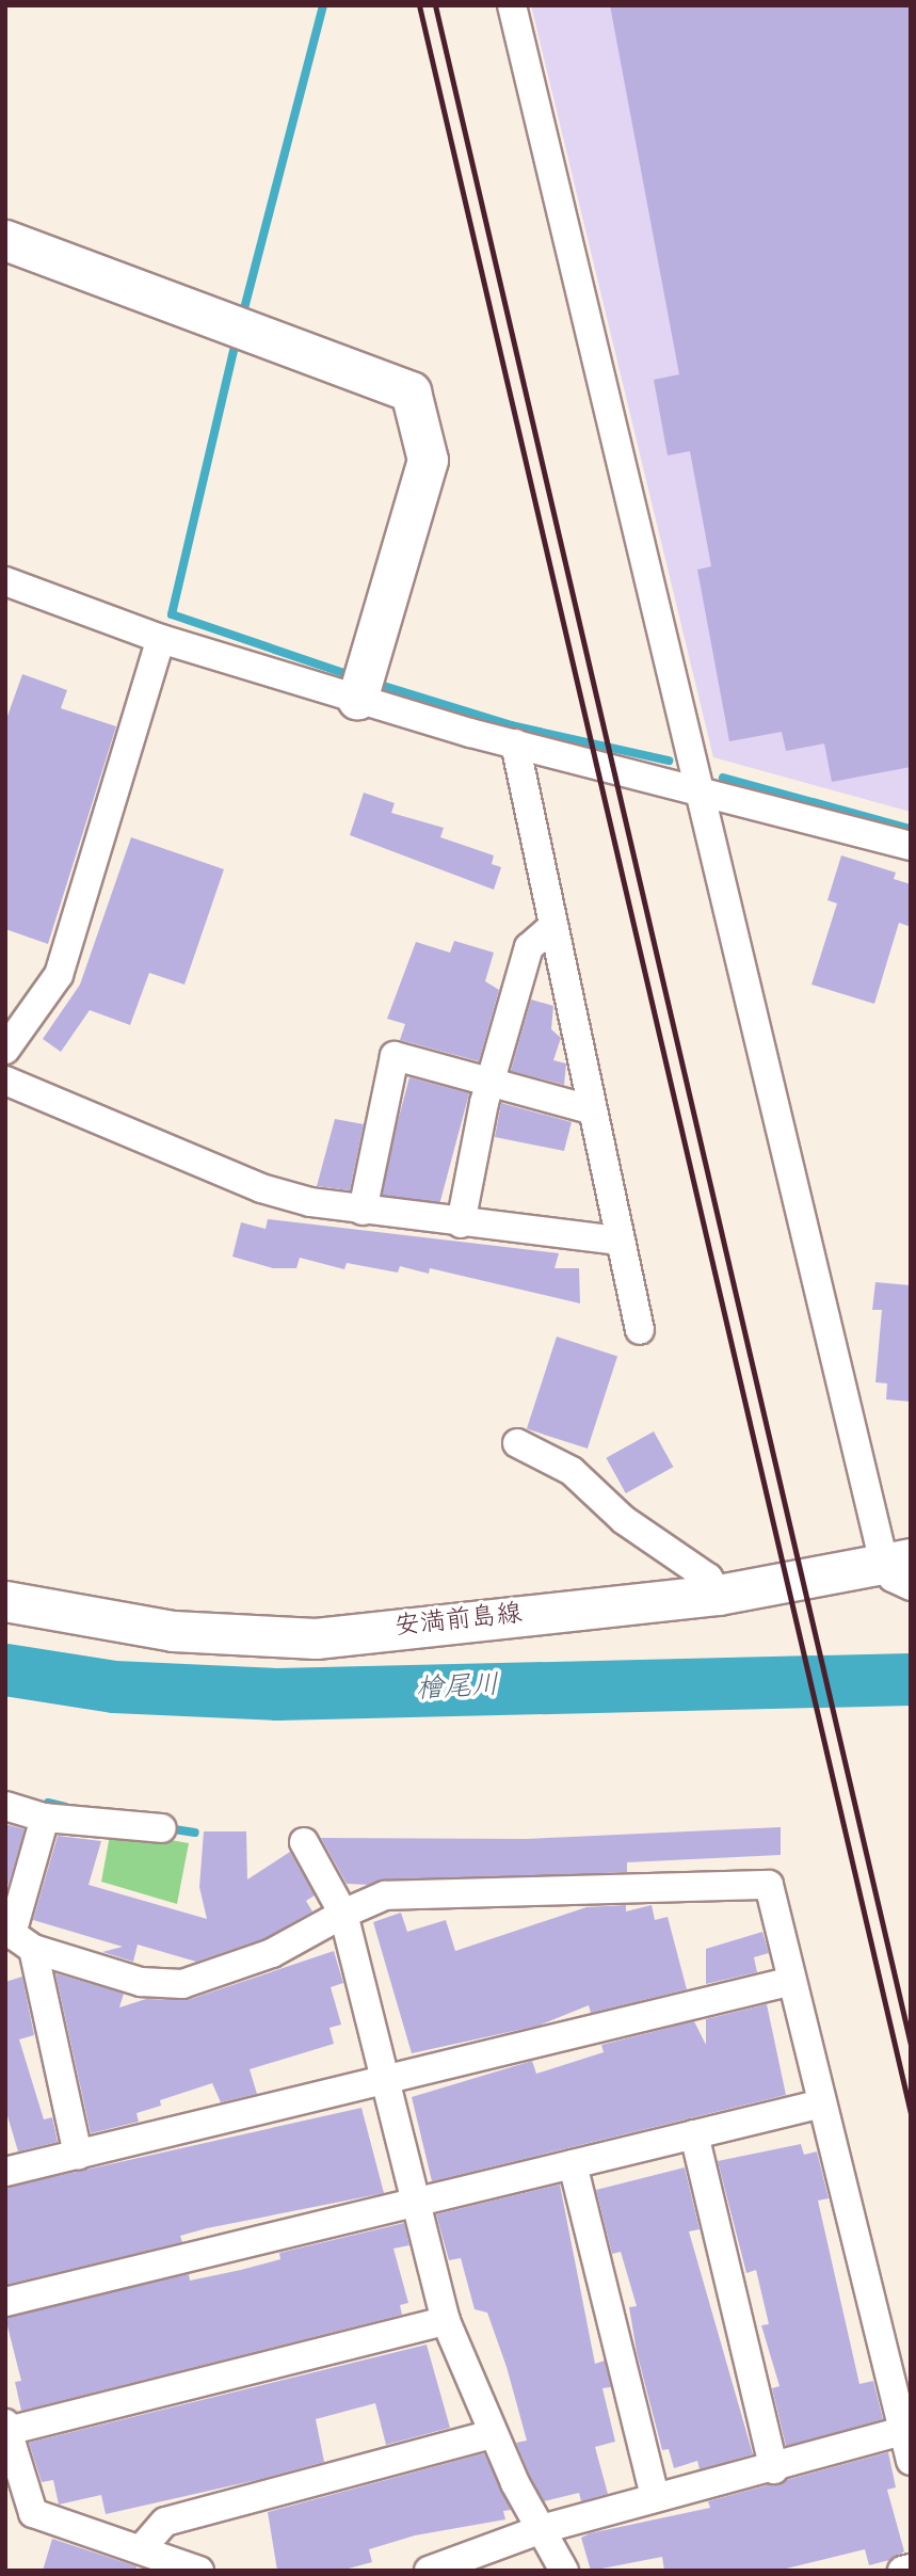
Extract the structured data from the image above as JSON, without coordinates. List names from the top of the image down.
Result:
{
  "streets": {
    "main road": ["安満前島線"]
  },
  "water": ["檜尾川"]
}
